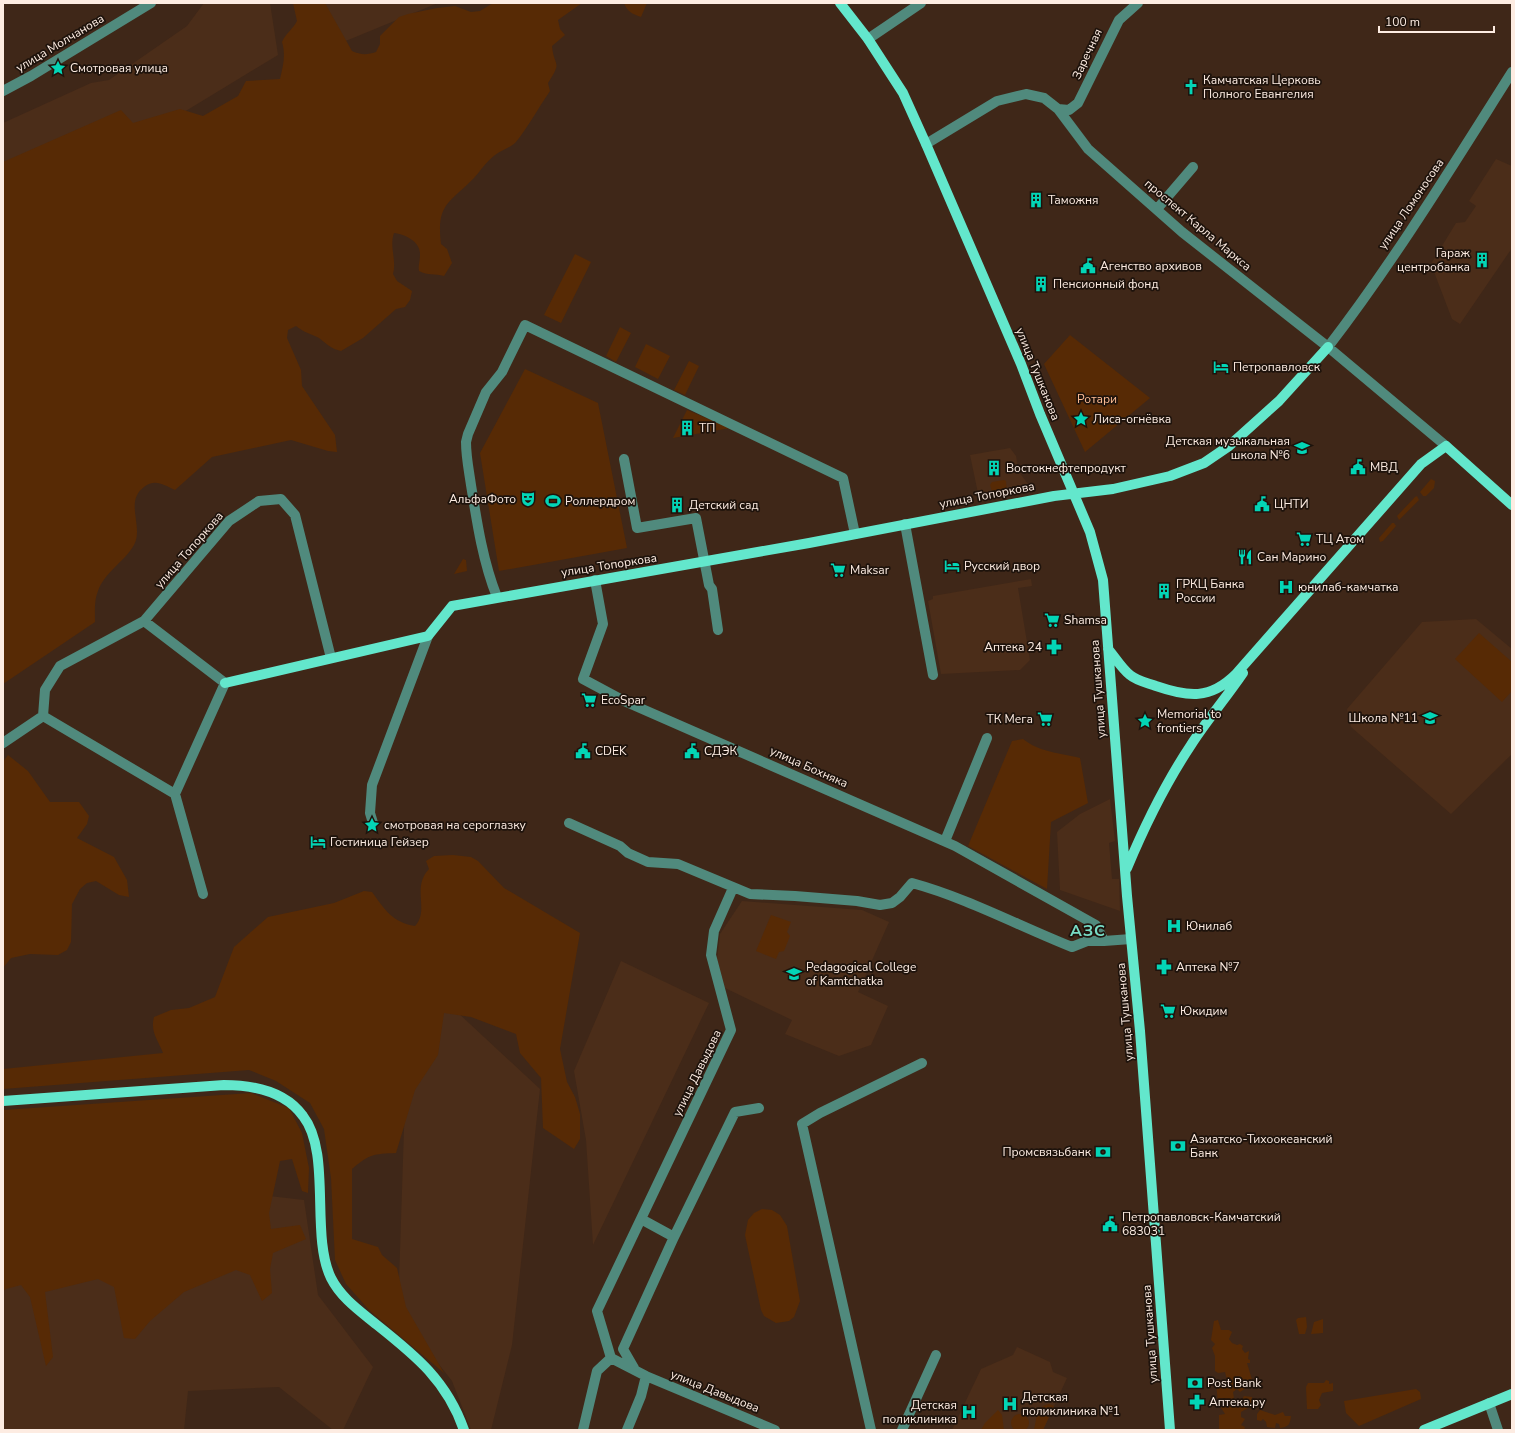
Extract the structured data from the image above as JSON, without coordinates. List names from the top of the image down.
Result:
{
  "streets": {
    "main road": ["проспект Карла Маркса", "улица Тушканова", "улица Топоркова"],
    "street": [
      "улица Молчанова",
      "Заречная",
      "улица Ломоносова",
      "улица Бохняка",
      "улица Давыдова"
    ]
  },
  "crossings": [
    ["Заречная", "проспект Карла Маркса"],
    ["улица Ломоносова", "проспект Карла Маркса"],
    ["улица Ломоносова", "улица Топоркова"],
    ["проспект Карла Маркса", "улица Тушканова"],
    ["проспект Карла Маркса", "улица Топоркова"],
    ["улица Тушканова", "улица Топоркова"],
    ["улица Топоркова", "улица Бохняка"]
  ],
  "districts": ["АЗС"],
  "parks": ["Ротари"],
  "places": {
    "place": [
      "Смотровая улица",
      "Лиса-огнёвка",
      "Memorial to frontiers",
      "смотровая на сероглазку"
    ],
    "church": ["Камчатская Церковь Полного Евангелия"],
    "building": [
      "Таможня",
      "Гараж центробанка",
      "Пенсионный фонд",
      "ТП",
      "Востокнефтепродукт",
      "Детский сад",
      "ГРКЦ Банка России"
    ],
    "public building": [
      "Агенство архивов",
      "МВД",
      "ЦНТИ",
      "CDEK",
      "СДЭК",
      "Петропавловск-Камчатский 683031"
    ],
    "hotel": ["Петропавловск", "Русский двор", "Гостиница Гейзер"],
    "school or university": ["Детская музыкальная школа №6", "Школа №11", "Pedagogical College of Kamtchatka"],
    "theatre": ["АльфаФото"],
    "sports": ["Роллердром"],
    "supermarket": [
      "ТЦ Атом",
      "Maksar",
      "Shamsa",
      "EcoSpar",
      "ТК Мега",
      "Юкидим"
    ],
    "restaurant": ["Сан Марино"],
    "hospital": [
      "юнилаб-камчатка",
      "Юнилаб",
      "Детская поликлиника №1",
      "Детская поликлиника"
    ],
    "pharmacy": ["Аптека 24", "Аптека №7", "Аптека.ру"],
    "bank": ["Азиатско-Тихоокеанский Банк", "Промсвязьбанк", "Post Bank"]
  },
  "scale_bar": "100 m"
}
